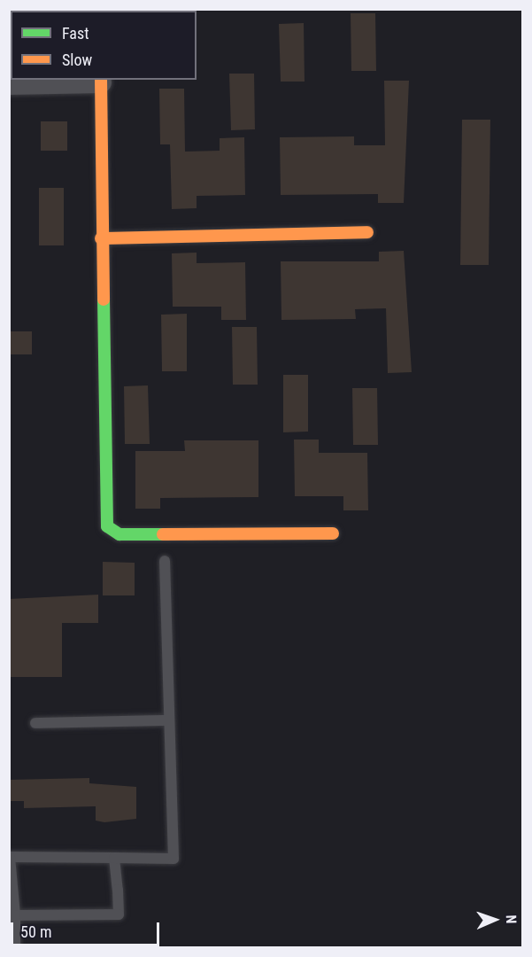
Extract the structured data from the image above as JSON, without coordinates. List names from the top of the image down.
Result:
{
  "legend": ["Fast", "Slow"],
  "scale_bar": "50 m",
  "north": "right"
}
